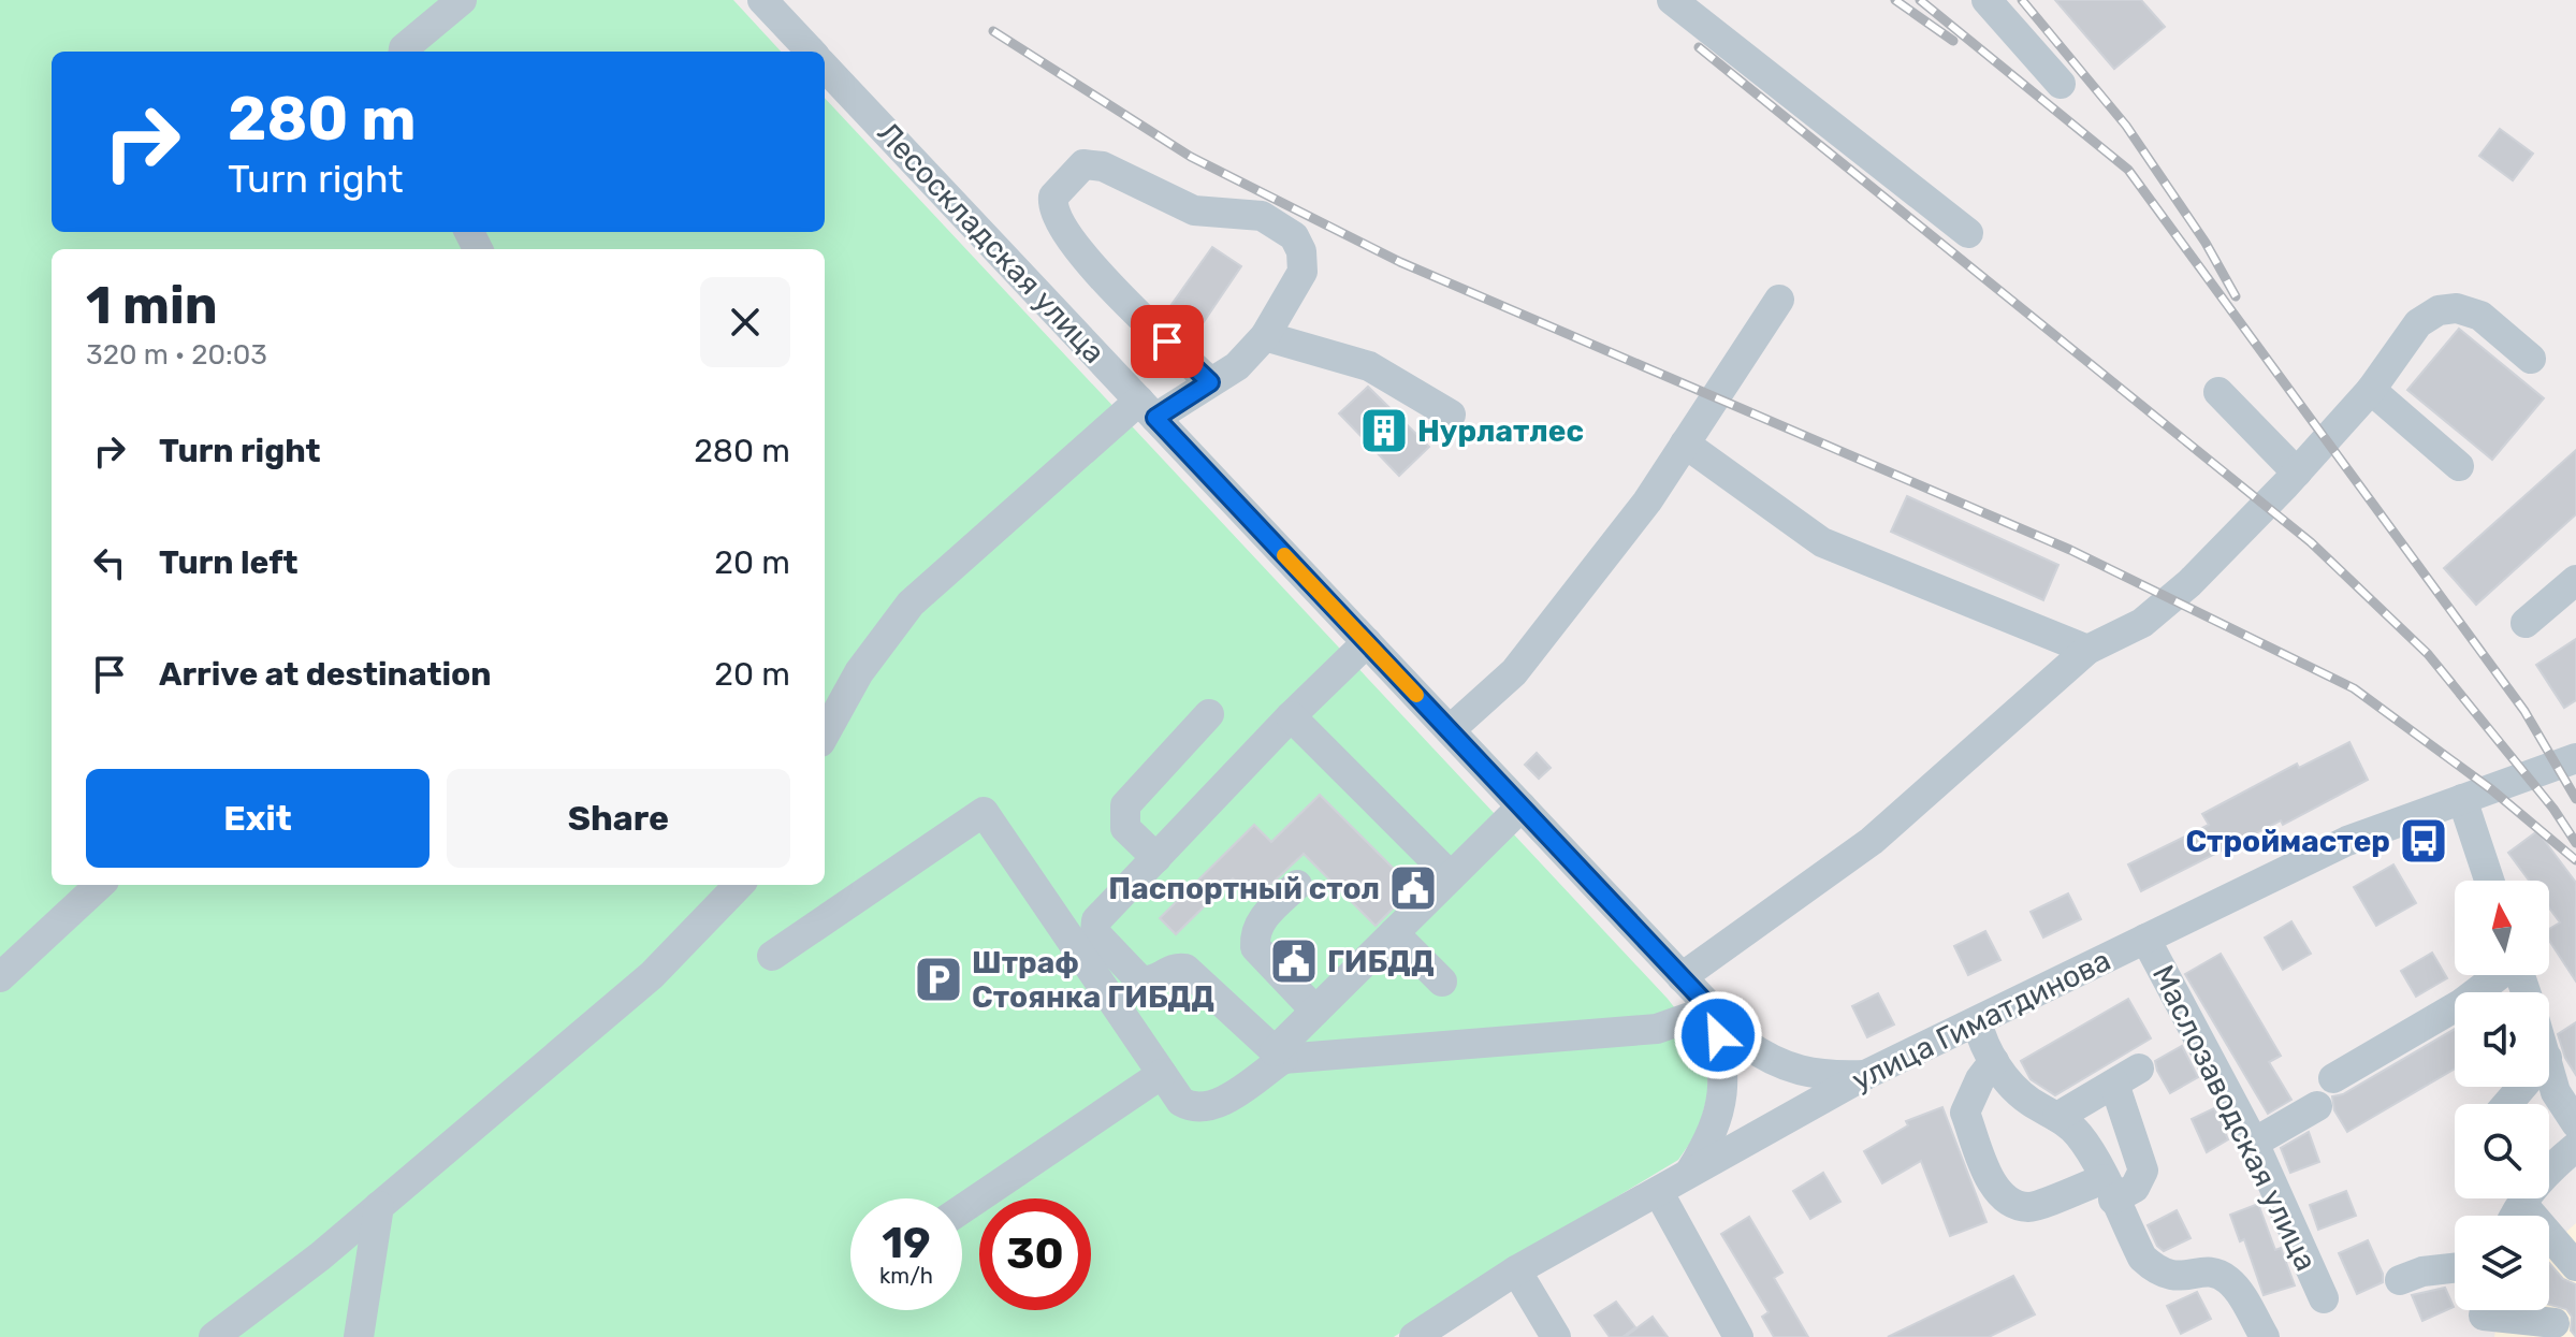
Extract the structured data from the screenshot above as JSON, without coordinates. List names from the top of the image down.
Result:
{
  "streets": {
    "street": ["Лесоскладская улица", "улица Гиматдинова", "Маслозаводская улица"]
  },
  "crossings": [
    ["Лесоскладская улица", "улица Гиматдинова"],
    ["улица Гиматдинова", "Маслозаводская улица"]
  ],
  "places": {
    "building": ["Нурлатлес"],
    "bus stop": ["Строймастер"],
    "public building": ["Паспортный стол", "ГИБДД"],
    "parking": ["Штраф Стоянка ГИБДД"]
  },
  "north": "top",
  "page": {
    "turn": ["280 m", "Turn right"],
    "heading": ["1 min", "320 m · 20:03"],
    "list": [
      {
        "name": "Turn right",
        "value": "280 m"
      },
      {
        "name": "Turn left",
        "value": "20 m"
      },
      {
        "name": "Arrive at destination",
        "value": "20 m"
      }
    ],
    "buttons": ["Exit", "Share"],
    "speed": "19 km/h",
    "limit": "30"
  }
}
